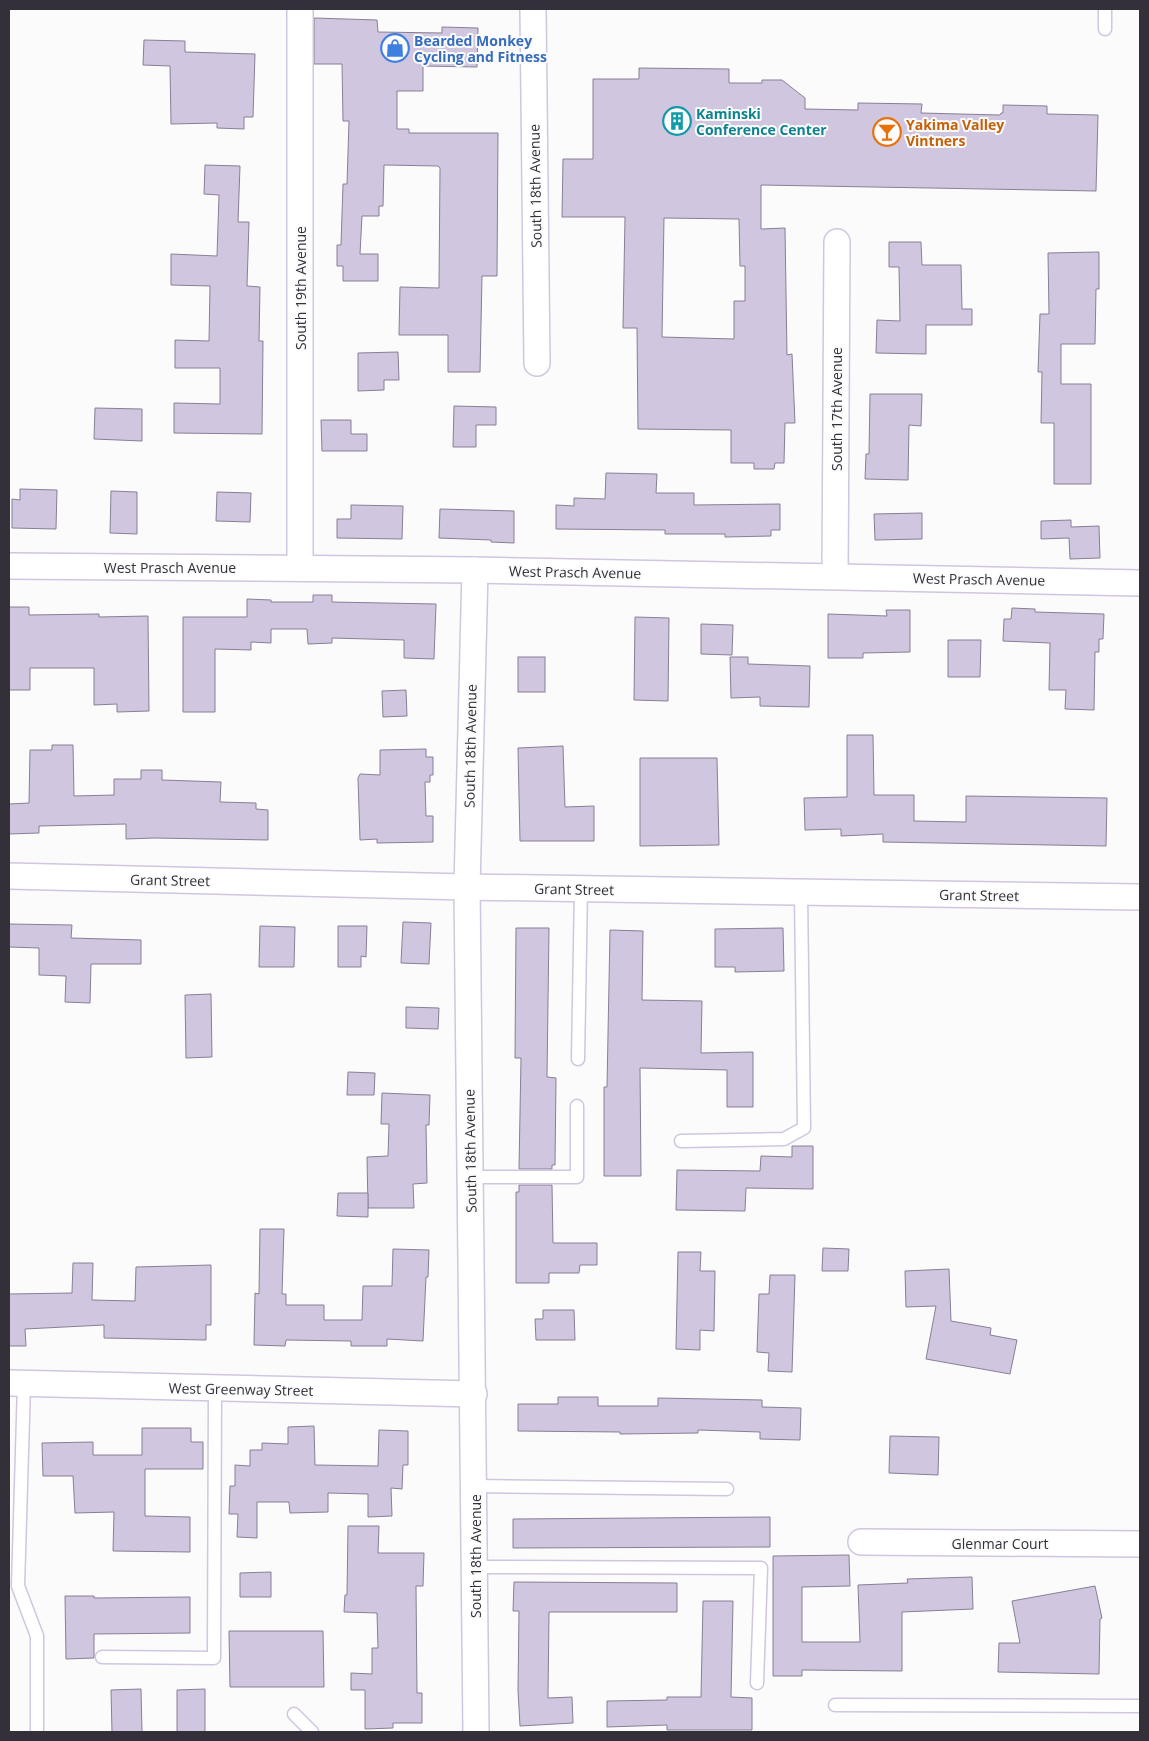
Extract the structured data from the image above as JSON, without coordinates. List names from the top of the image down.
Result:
{
  "streets": {
    "street": [
      "South 18th Avenue",
      "South 19th Avenue",
      "South 17th Avenue",
      "West Prasch Avenue",
      "Grant Street",
      "West Greenway Street",
      "Glenmar Court"
    ]
  },
  "crossings": [
    ["South 18th Avenue", "West Prasch Avenue"],
    ["South 18th Avenue", "Grant Street"],
    ["South 18th Avenue", "West Greenway Street"],
    ["South 19th Avenue", "West Prasch Avenue"],
    ["South 17th Avenue", "West Prasch Avenue"]
  ],
  "places": {
    "shop": ["Bearded Monkey Cycling and Fitness"],
    "building": ["Kaminski Conference Center"],
    "bar": ["Yakima Valley Vintners"]
  }
}
